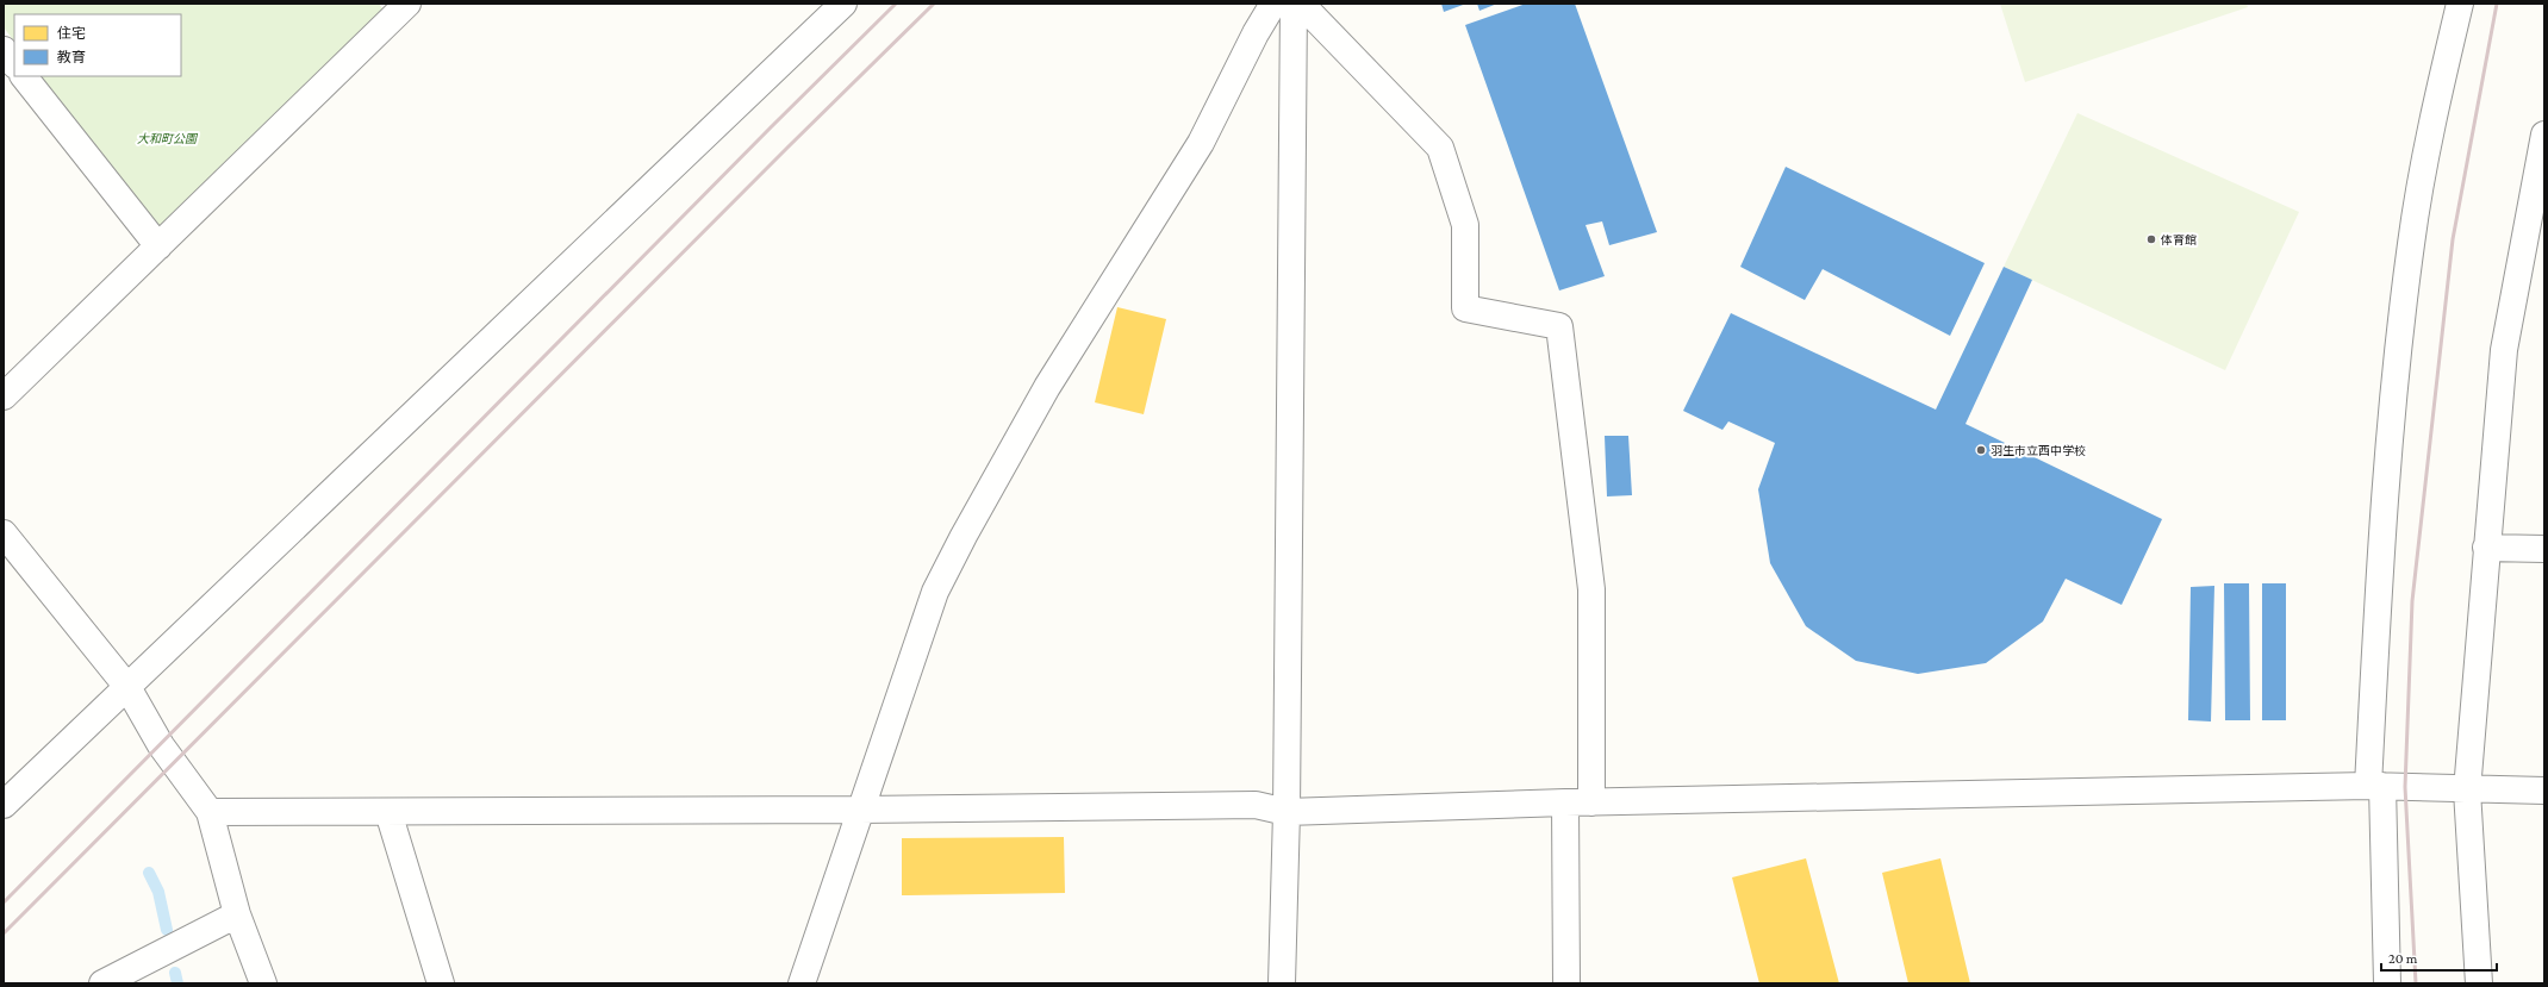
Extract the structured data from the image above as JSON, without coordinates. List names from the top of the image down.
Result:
{
  "parks": ["大和町公園"],
  "places": ["体育館", "羽生市立西中学校"],
  "legend": ["住宅", "教育"],
  "scale_bar": "20 m"
}
